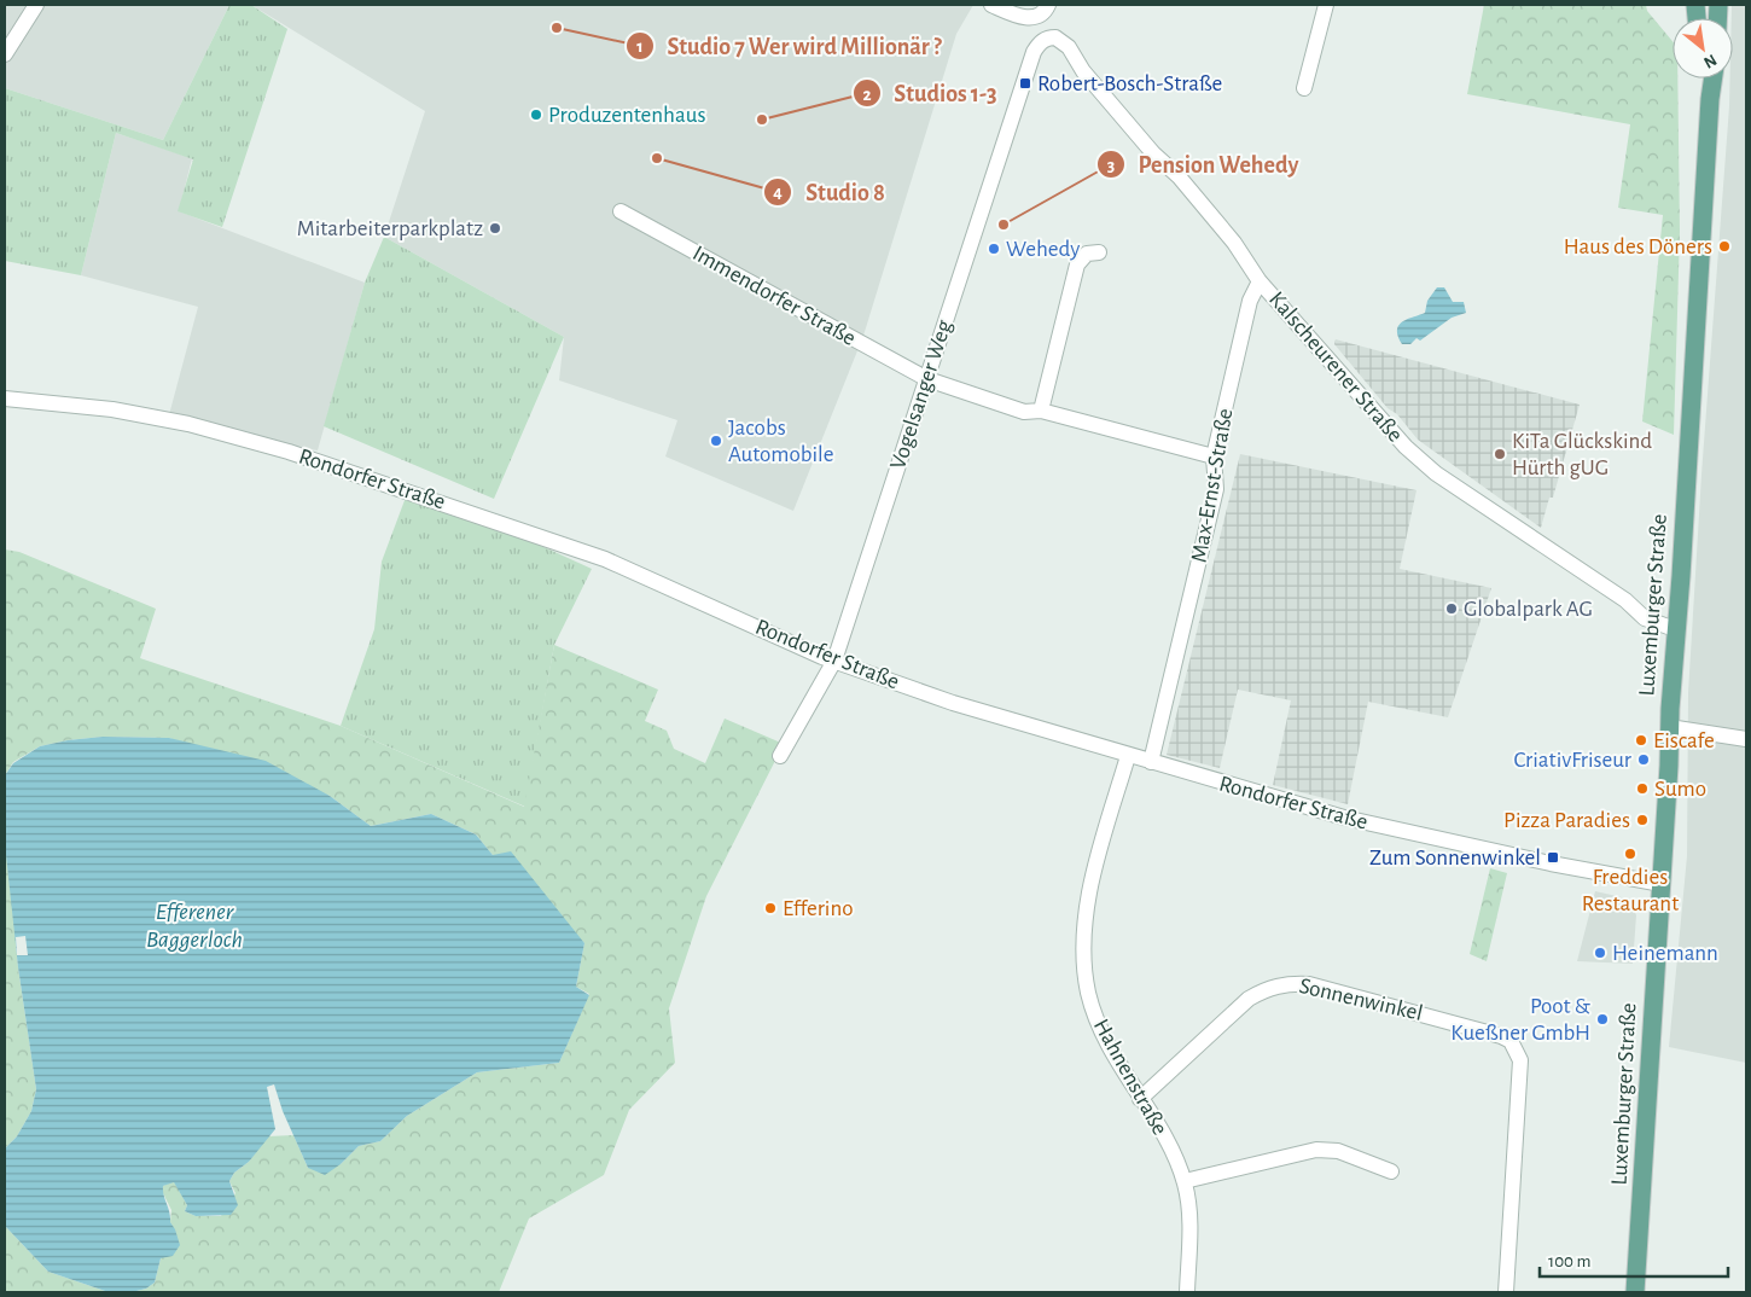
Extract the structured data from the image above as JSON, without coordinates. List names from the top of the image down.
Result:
{
  "streets": {
    "main road": ["Luxemburger Straße"],
    "street": [
      "Immendorfer Straße",
      "Kalscheurener Straße",
      "Vogelsanger Weg",
      "Rondorfer Straße",
      "Max-Ernst-Straße",
      "Sonnenwinkel",
      "Hahnenstraße"
    ]
  },
  "crossings": [
    ["Immendorfer Straße", "Vogelsanger Weg"],
    ["Immendorfer Straße", "Max-Ernst-Straße"],
    ["Kalscheurener Straße", "Vogelsanger Weg"],
    ["Kalscheurener Straße", "Max-Ernst-Straße"],
    ["Kalscheurener Straße", "Luxemburger Straße"],
    ["Vogelsanger Weg", "Rondorfer Straße"],
    ["Rondorfer Straße", "Max-Ernst-Straße"],
    ["Rondorfer Straße", "Luxemburger Straße"],
    ["Rondorfer Straße", "Hahnenstraße"],
    ["Sonnenwinkel", "Hahnenstraße"]
  ],
  "water": ["Efferener Baggerloch"],
  "places": {
    "other": [
      "Studio 7 Wer wird Millionär ?",
      "Produzentenhaus",
      "Studios 1-3",
      "Studio 8",
      "Pension Wehedy",
      "Mitarbeiterparkplatz",
      "Haus des Döners",
      "Wehedy",
      "Jacobs Automobile",
      "KiTa Glückskind Hürth gUG",
      "Globalpark AG",
      "Eiscafe",
      "CriativFriseur",
      "Sumo",
      "Pizza Paradies",
      "Freddies Restaurant",
      "Efferino",
      "Heinemann",
      "Poot & Kueßner GmbH"
    ],
    "transit": ["Robert-Bosch-Straße", "Zum Sonnenwinkel"]
  },
  "scale_bar": "100 m",
  "north": "bottom right"
}
